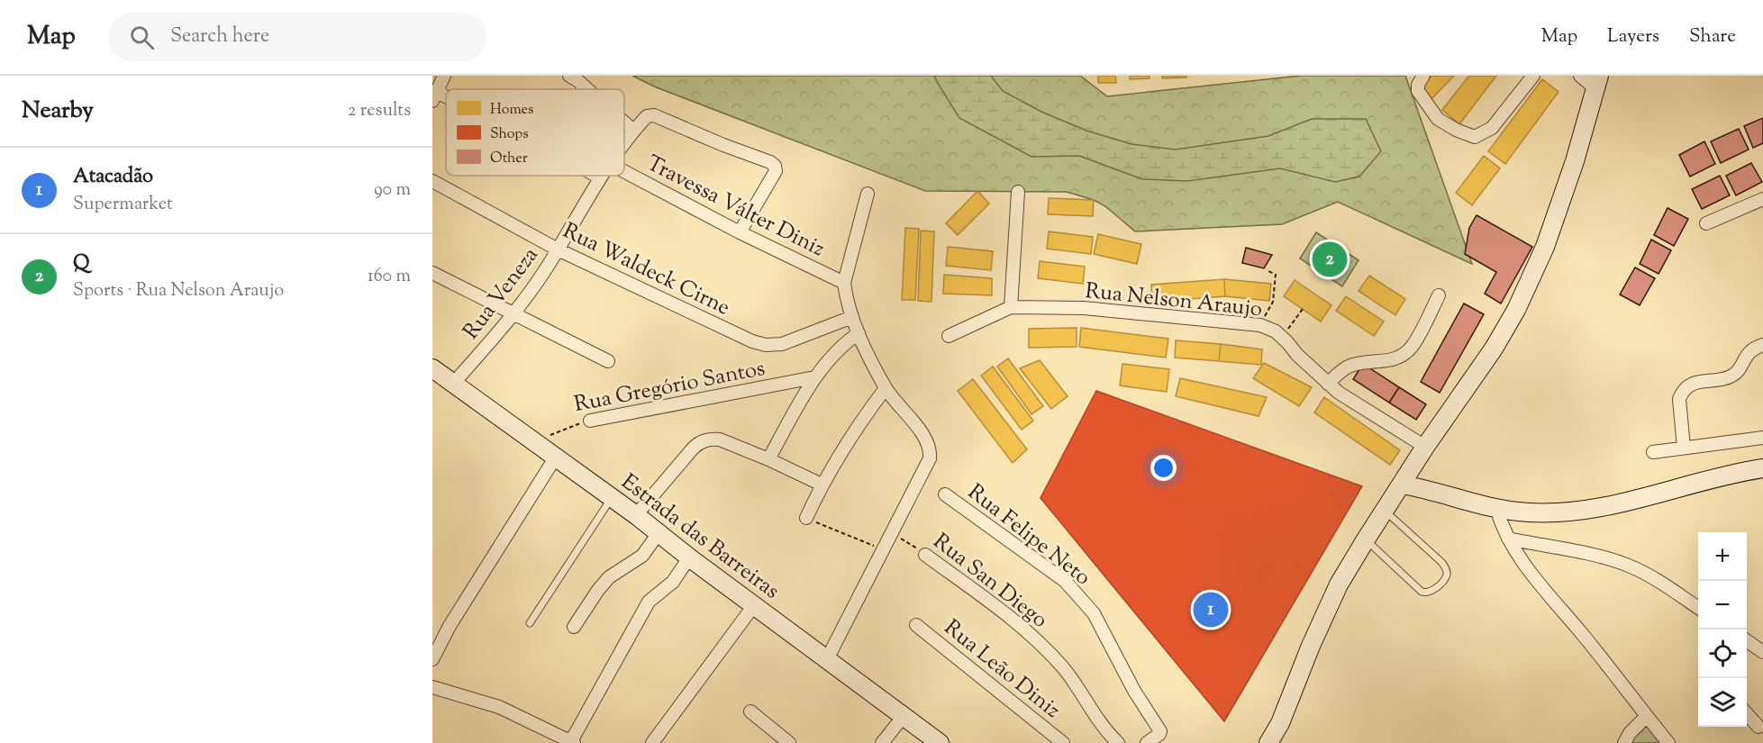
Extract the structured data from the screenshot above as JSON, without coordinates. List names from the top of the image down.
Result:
{
  "streets": {
    "main road": ["Estrada das Barreiras"],
    "street": [
      "Travessa Válter Diniz",
      "Rua Waldeck Cirne",
      "Rua Veneza",
      "Rua Nelson Araujo",
      "Rua Gregório Santos",
      "Rua Felipe Neto",
      "Rua San Diego",
      "Rua Leão Diniz"
    ]
  },
  "crossings": [
    ["Travessa Válter Diniz", "Rua Veneza"],
    ["Rua Waldeck Cirne", "Rua Veneza"],
    ["Rua Veneza", "Estrada das Barreiras"],
    ["Rua Gregório Santos", "Estrada das Barreiras"]
  ],
  "legend": ["Homes", "Shops", "Other"],
  "page": {
    "header": "Map",
    "search": "Search here",
    "nav": ["Map", "Layers", "Share"],
    "heading": ["Nearby", "2 results"],
    "list": [
      {
        "mark": "1",
        "name": "Atacadão",
        "note": "Supermarket",
        "value": "90 m"
      },
      {
        "mark": "2",
        "name": "Q",
        "note": "Sports · Rua Nelson Araujo",
        "value": "160 m"
      }
    ],
    "pins": ["2", "1"],
    "map_buttons": ["+", "−"]
  }
}
